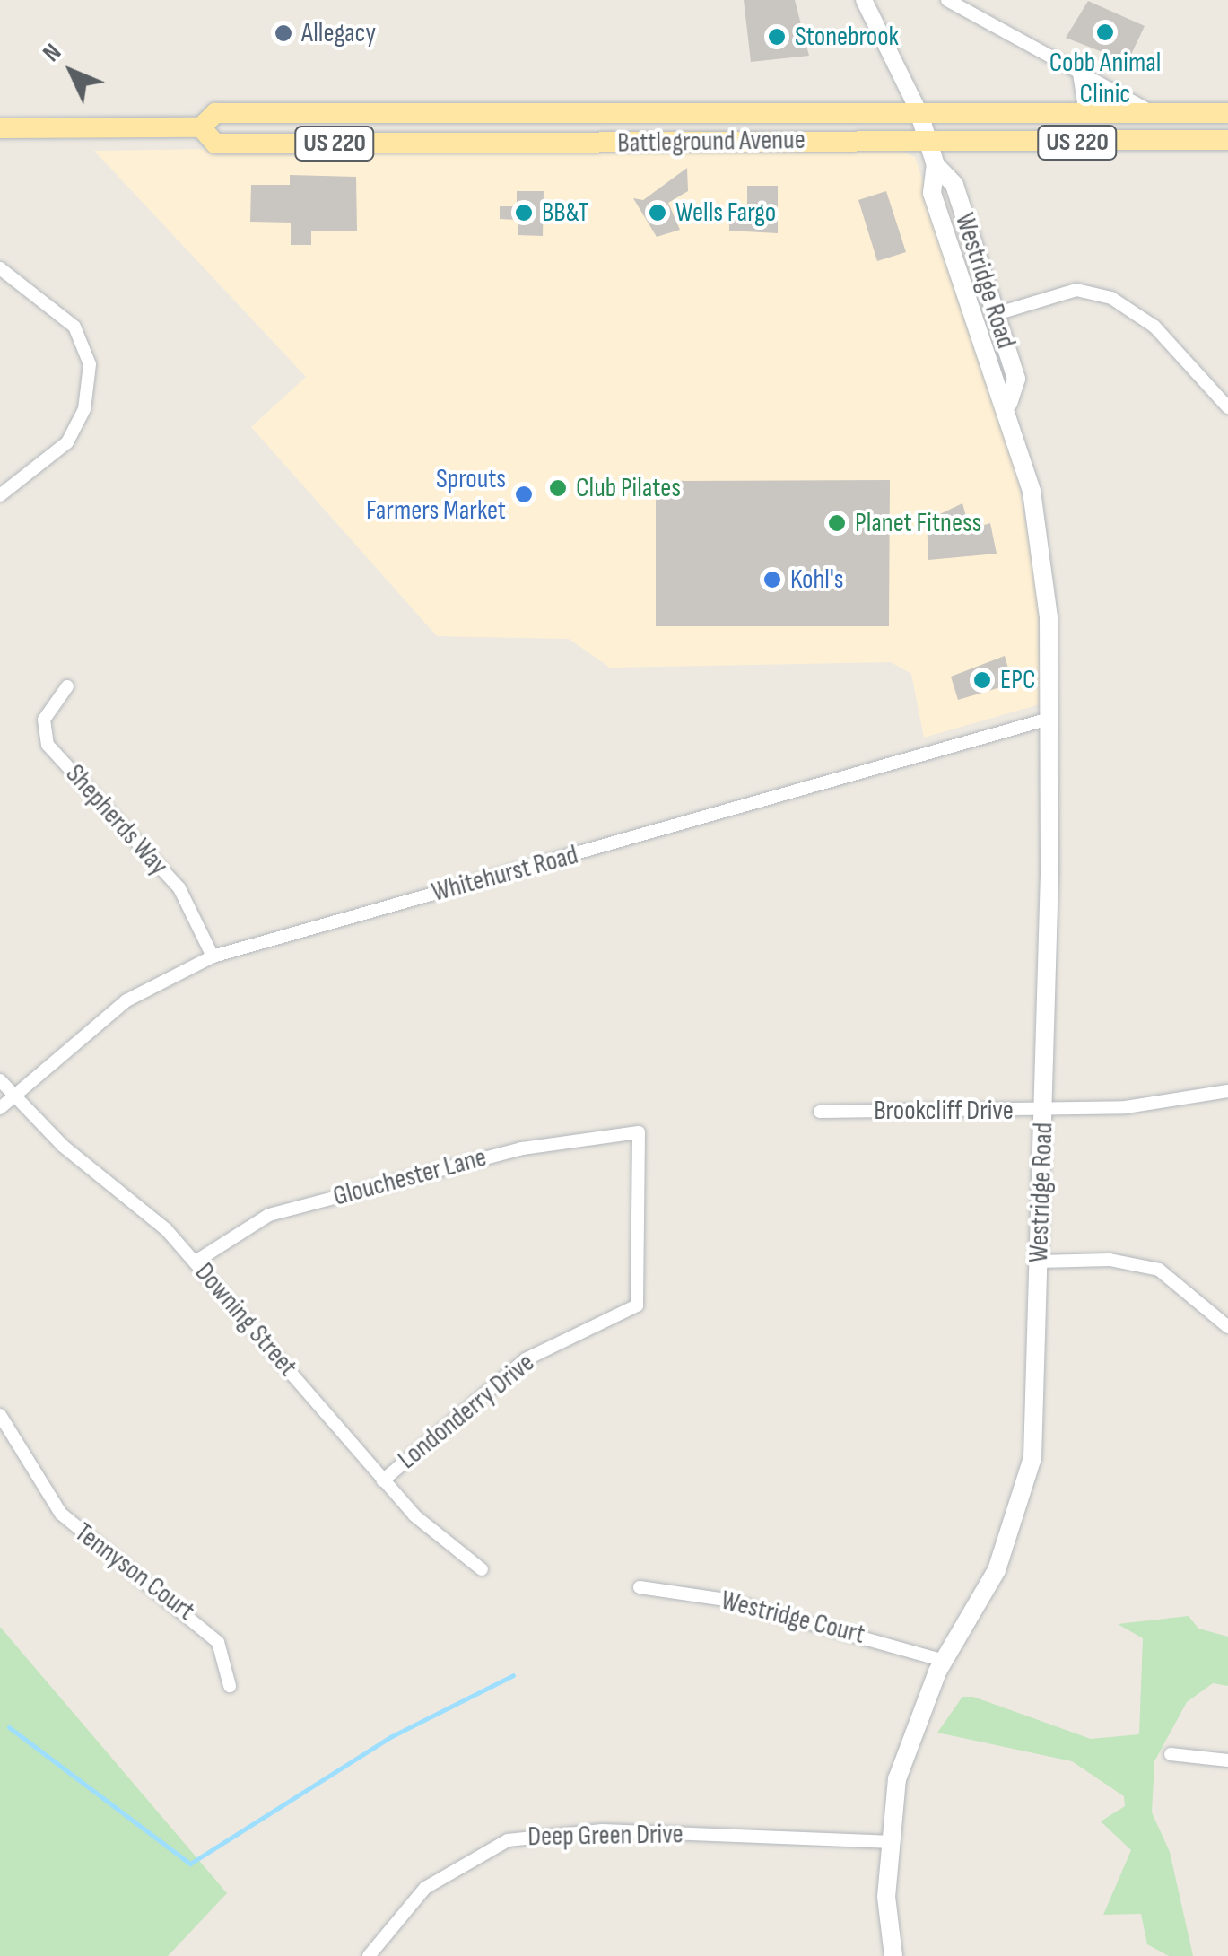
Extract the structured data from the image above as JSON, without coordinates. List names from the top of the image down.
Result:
{
  "streets": {
    "main road": ["Battleground Avenue", "US 220", "Westridge Road"],
    "street": [
      "Shepherds Way",
      "Whitehurst Road",
      "Brookcliff Drive",
      "Glouchester Lane",
      "Downing Street",
      "Londonderry Drive",
      "Tennyson Court",
      "Westridge Court",
      "Deep Green Drive"
    ]
  },
  "crossings": [
    ["Battleground Avenue", "Westridge Road"],
    ["Westridge Road", "Whitehurst Road"],
    ["Westridge Road", "Brookcliff Drive"],
    ["Westridge Road", "Westridge Court"],
    ["Westridge Road", "Deep Green Drive"],
    ["Shepherds Way", "Whitehurst Road"],
    ["Whitehurst Road", "Downing Street"],
    ["Glouchester Lane", "Downing Street"],
    ["Glouchester Lane", "Londonderry Drive"],
    ["Downing Street", "Londonderry Drive"]
  ],
  "places": [
    "Cobb Animal Clinic",
    "Allegacy",
    "Stonebrook",
    "BB&T",
    "Wells Fargo",
    "Club Pilates",
    "Sprouts Farmers Market",
    "Planet Fitness",
    "Kohl's",
    "EPC"
  ],
  "north": "top left"
}
